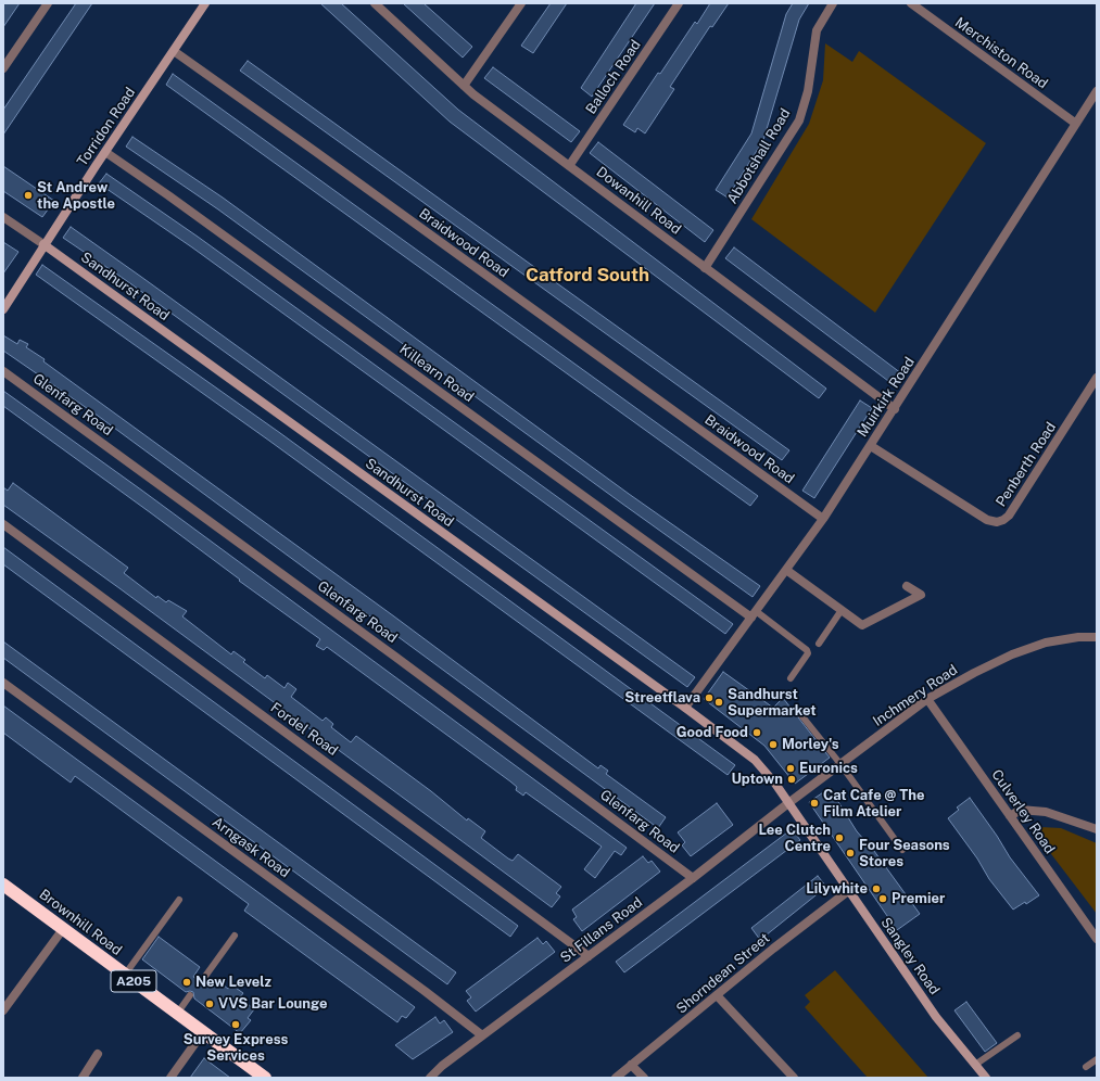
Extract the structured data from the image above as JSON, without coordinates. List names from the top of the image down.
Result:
{
  "streets": {
    "highway": ["Brownhill Road", "A205"],
    "street": [
      "Merchiston Road",
      "Balloch Road",
      "Torridon Road",
      "Abbotshall Road",
      "Dowanhill Road",
      "Braidwood Road",
      "Sandhurst Road",
      "Killearn Road",
      "Muirkirk Road",
      "Glenfarg Road",
      "Penberth Road",
      "Inchmery Road",
      "Fordel Road",
      "Culverley Road",
      "Arngask Road",
      "St Fillans Road",
      "Sangley Road",
      "Shorndean Street"
    ]
  },
  "crossings": [
    ["Merchiston Road", "Muirkirk Road"],
    ["Balloch Road", "Dowanhill Road"],
    ["Torridon Road", "Braidwood Road"],
    ["Torridon Road", "Sandhurst Road"],
    ["Torridon Road", "Killearn Road"],
    ["Abbotshall Road", "Dowanhill Road"],
    ["Dowanhill Road", "Muirkirk Road"],
    ["Braidwood Road", "Muirkirk Road"],
    ["Sandhurst Road", "Muirkirk Road"],
    ["Sandhurst Road", "Inchmery Road"],
    ["Sandhurst Road", "St Fillans Road"],
    ["Sandhurst Road", "Sangley Road"],
    ["Killearn Road", "Muirkirk Road"],
    ["Muirkirk Road", "Penberth Road"],
    ["Glenfarg Road", "St Fillans Road"],
    ["Inchmery Road", "Culverley Road"],
    ["Inchmery Road", "St Fillans Road"],
    ["Inchmery Road", "Sangley Road"],
    ["Fordel Road", "St Fillans Road"],
    ["Arngask Road", "St Fillans Road"],
    ["St Fillans Road", "Sangley Road"],
    ["Sangley Road", "Shorndean Street"]
  ],
  "districts": ["Catford South"],
  "places": [
    "St Andrew the Apostle",
    "Streetflava",
    "Sandhurst Supermarket",
    "Good Food",
    "Morley's",
    "Euronics",
    "Uptown",
    "Cat Cafe @ The Film Atelier",
    "Lee Clutch Centre",
    "Four Seasons Stores",
    "Lilywhite",
    "Premier",
    "New Levelz",
    "VVS Bar Lounge",
    "Survey Express Services"
  ]
}
